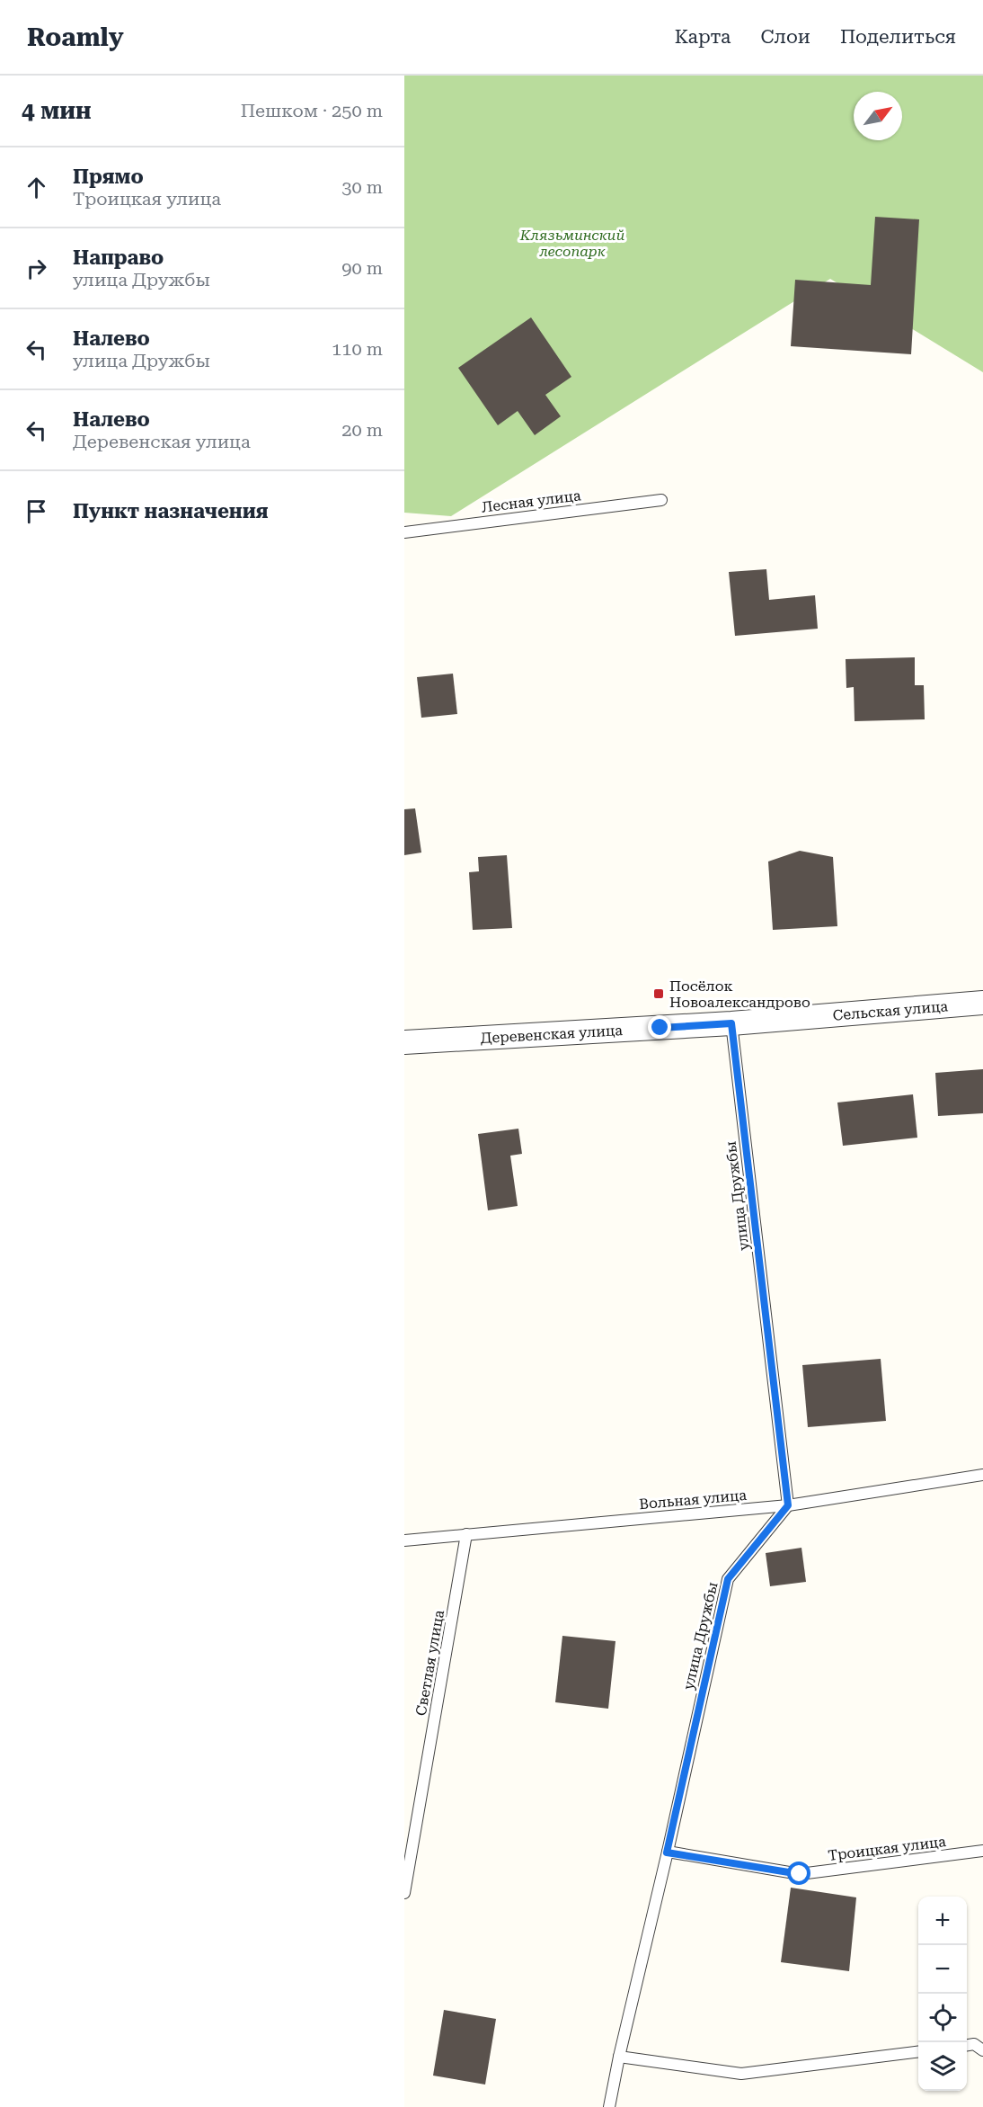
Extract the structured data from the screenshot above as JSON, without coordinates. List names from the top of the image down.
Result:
{
  "streets": {
    "street": ["Сельская улица", "Деревенская улица"],
    "lane": [
      "Лесная улица",
      "улица Дружбы",
      "Вольная улица",
      "Светлая улица",
      "Троицкая улица"
    ]
  },
  "crossings": [
    ["Сельская улица", "Деревенская улица"],
    ["Сельская улица", "улица Дружбы"],
    ["Деревенская улица", "улица Дружбы"],
    ["улица Дружбы", "Вольная улица"],
    ["улица Дружбы", "Троицкая улица"],
    ["Вольная улица", "Светлая улица"]
  ],
  "parks": ["Клязьминский лесопарк"],
  "places": {
    "transit": ["Посёлок Новоалександрово"]
  },
  "north": "top right",
  "page": {
    "header": "Roamly",
    "nav": ["Карта", "Слои", "Поделиться"],
    "heading": ["4 мин", "Пешком · 250 m"],
    "list": [
      ["Прямо", "Троицкая улица", "30 m"],
      ["Направо", "улица Дружбы", "90 m"],
      ["Налево", "улица Дружбы", "110 m"],
      ["Налево", "Деревенская улица", "20 m"],
      "Пункт назначения"
    ],
    "map_buttons": ["+", "−"]
  }
}
